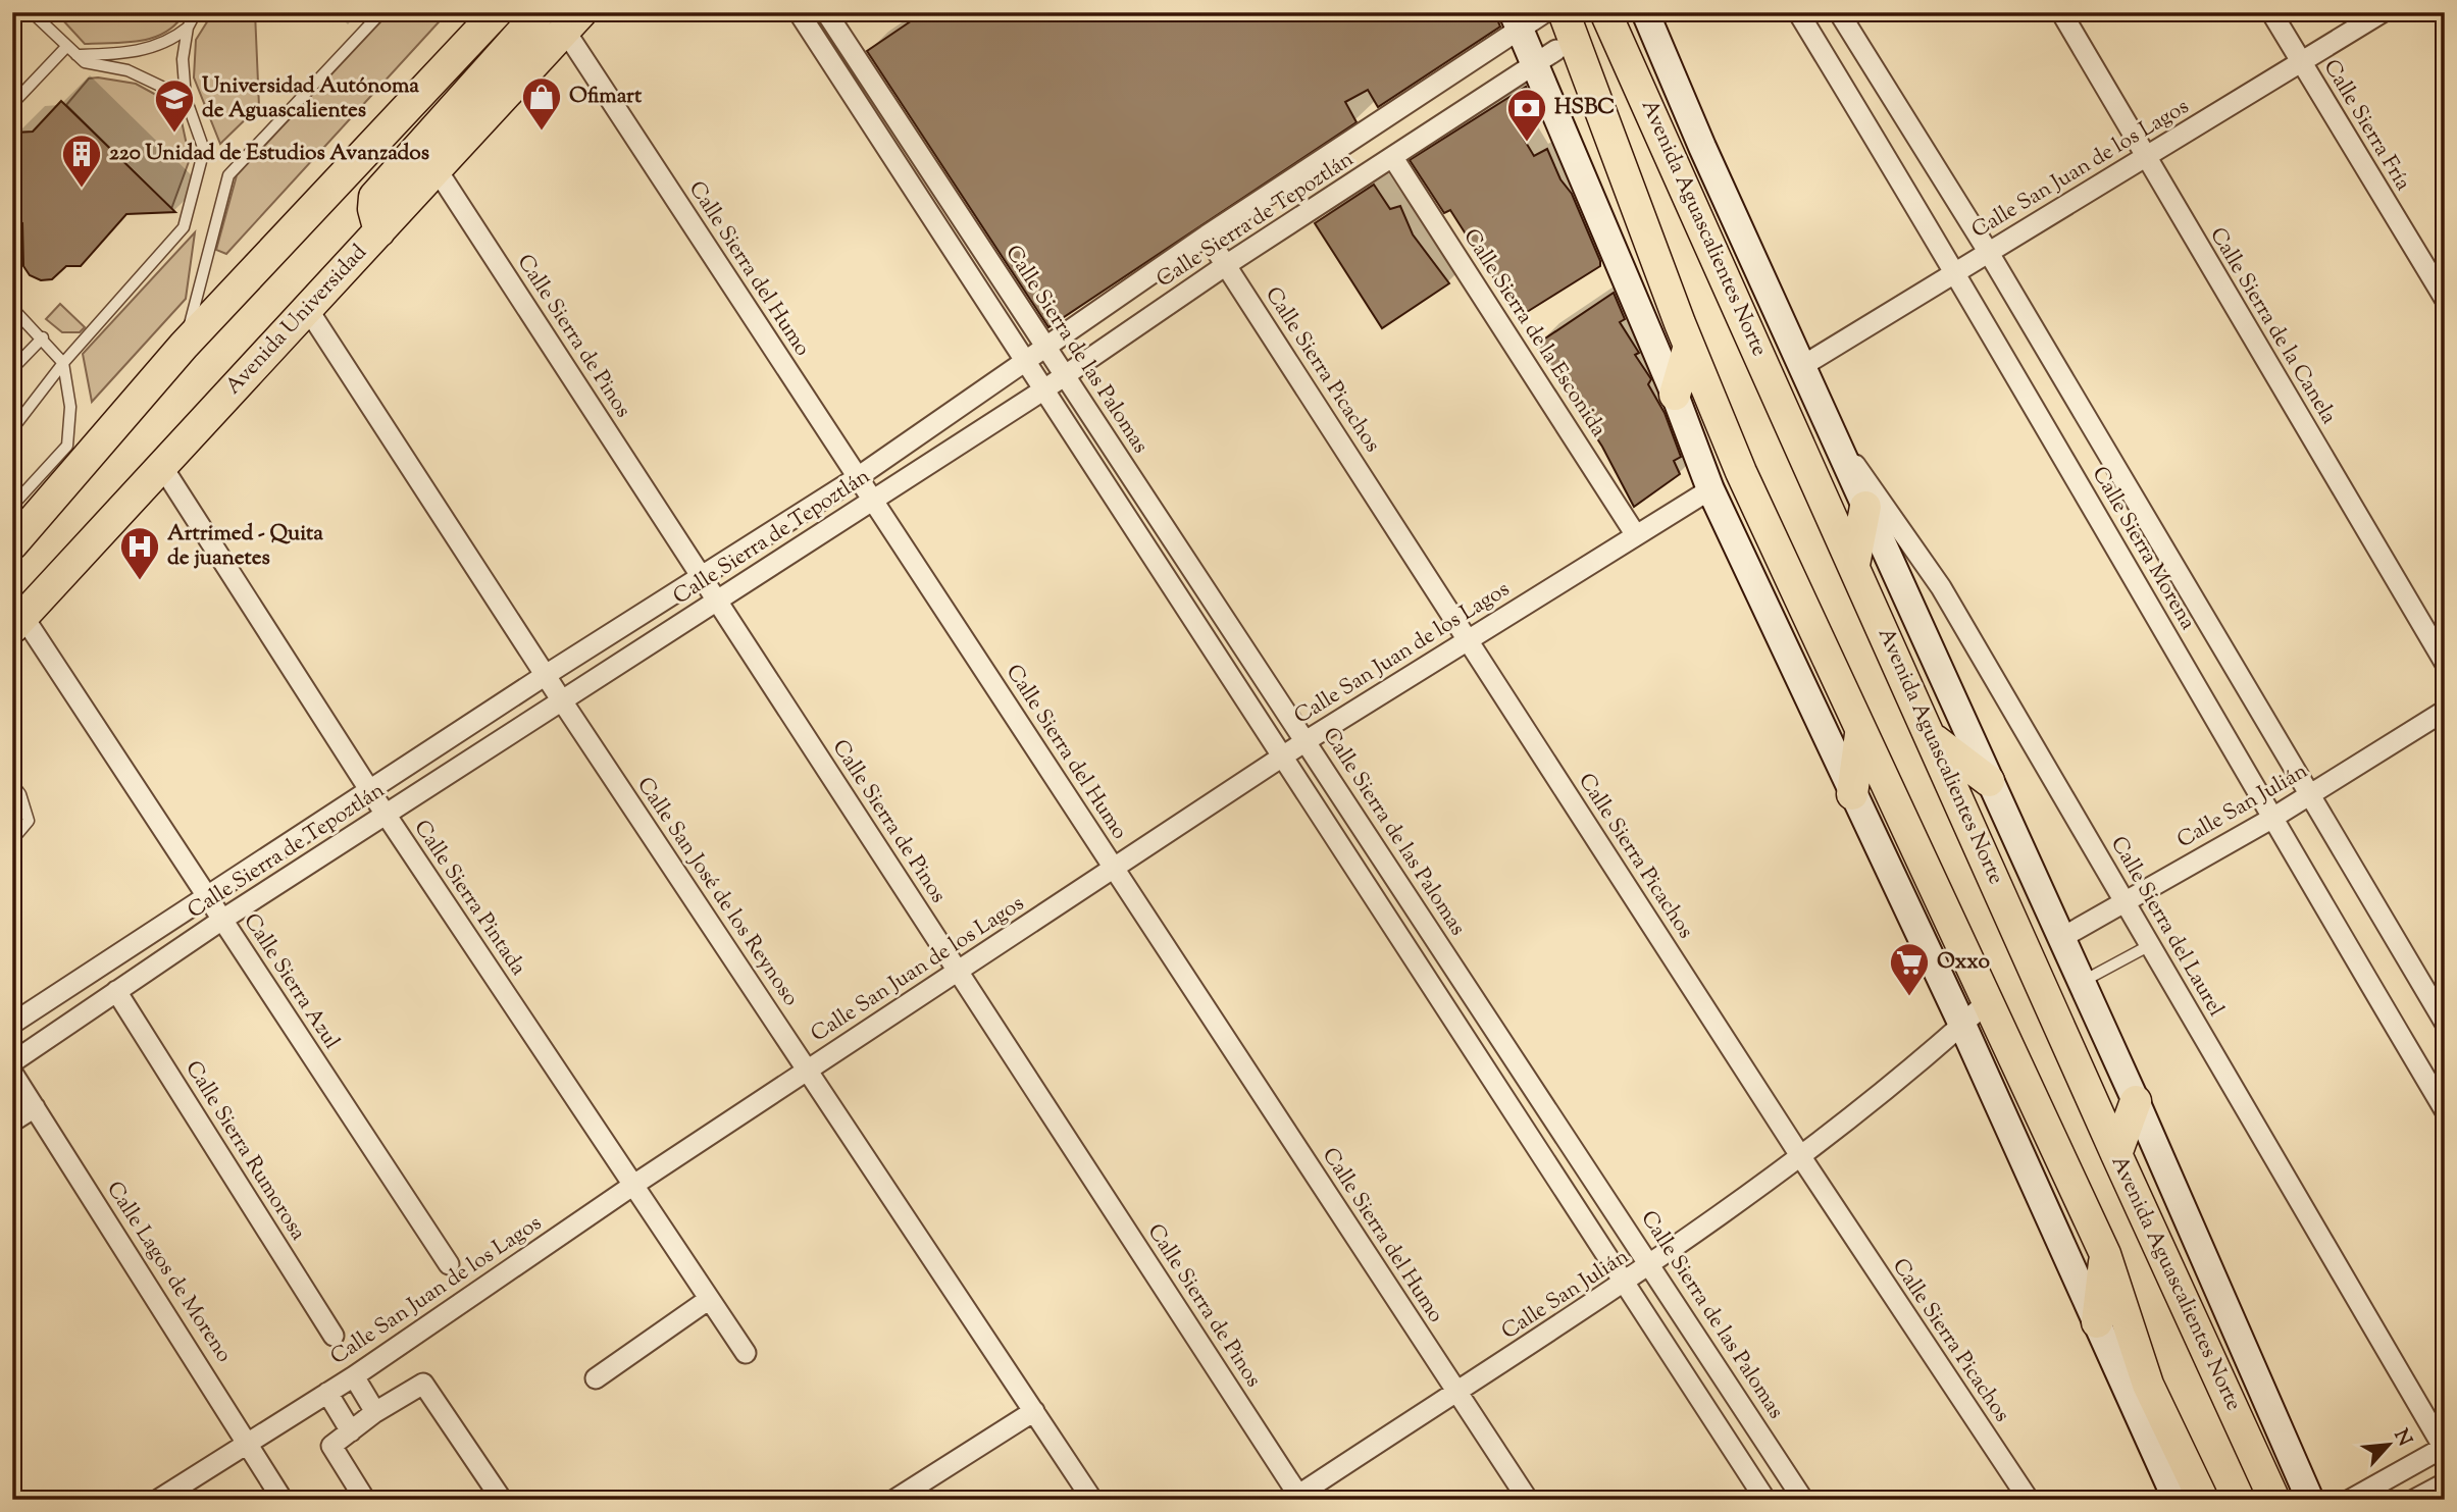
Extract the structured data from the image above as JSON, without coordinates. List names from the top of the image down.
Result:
{
  "streets": {
    "main road": ["Avenida Aguascalientes Norte", "Avenida Universidad"],
    "street": [
      "Calle Sierra Fría",
      "Calle San Juan de los Lagos",
      "Calle Sierra de Tepoztlán",
      "Calle Sierra del Humo",
      "Calle Sierra de la Canela",
      "Calle Sierra de la Esconida",
      "Calle Sierra de Pinos",
      "Calle Sierra de las Palomas",
      "Calle Sierra Picachos",
      "Calle Sierra Morena",
      "Calle San Julián",
      "Calle San José de los Reynoso",
      "Calle Sierra Pintada",
      "Calle Sierra del Laurel",
      "Calle Sierra Azul",
      "Calle Sierra Rumorosa",
      "Calle Lagos de Moreno"
    ]
  },
  "crossings": [
    ["Calle Sierra Fría", "Calle San Juan de los Lagos"],
    ["Calle San Juan de los Lagos", "Avenida Aguascalientes Norte"],
    ["Calle San Juan de los Lagos", "Calle Sierra del Humo"],
    ["Calle San Juan de los Lagos", "Calle Sierra de la Canela"],
    ["Calle San Juan de los Lagos", "Calle Sierra de la Esconida"],
    ["Calle San Juan de los Lagos", "Calle Sierra de Pinos"],
    ["Calle San Juan de los Lagos", "Calle Sierra de las Palomas"],
    ["Calle San Juan de los Lagos", "Calle Sierra Picachos"],
    ["Calle San Juan de los Lagos", "Calle Sierra Morena"],
    ["Calle San Juan de los Lagos", "Calle San José de los Reynoso"],
    ["Calle San Juan de los Lagos", "Calle Sierra Pintada"],
    ["Calle San Juan de los Lagos", "Calle Lagos de Moreno"],
    ["Calle Sierra de Tepoztlán", "Calle Sierra del Humo"],
    ["Calle Sierra de Tepoztlán", "Calle Sierra de la Esconida"],
    ["Calle Sierra de Tepoztlán", "Calle Sierra de Pinos"],
    ["Calle Sierra de Tepoztlán", "Calle Sierra de las Palomas"],
    ["Calle Sierra de Tepoztlán", "Calle Sierra Picachos"],
    ["Calle Sierra de Tepoztlán", "Calle San José de los Reynoso"],
    ["Calle Sierra de Tepoztlán", "Calle Sierra Pintada"],
    ["Calle Sierra de Tepoztlán", "Calle Sierra Azul"],
    ["Calle Sierra de Tepoztlán", "Calle Sierra Rumorosa"],
    ["Avenida Aguascalientes Norte", "Calle San Julián"],
    ["Avenida Aguascalientes Norte", "Calle Sierra del Laurel"],
    ["Calle Sierra del Humo", "Avenida Universidad"],
    ["Calle Sierra del Humo", "Calle San Julián"],
    ["Avenida Universidad", "Calle Sierra de Pinos"],
    ["Avenida Universidad", "Calle San José de los Reynoso"],
    ["Avenida Universidad", "Calle Sierra Pintada"],
    ["Avenida Universidad", "Calle Sierra Azul"],
    ["Calle Sierra de Pinos", "Calle San Julián"],
    ["Calle Sierra de las Palomas", "Calle San Julián"],
    ["Calle Sierra Picachos", "Calle San Julián"],
    ["Calle Sierra Morena", "Calle San Julián"],
    ["Calle San Julián", "Calle Sierra del Laurel"]
  ],
  "places": {
    "shop": ["Ofimart"],
    "school or university": ["Universidad Autónoma de Aguascalientes"],
    "bank": ["HSBC"],
    "building": ["220 Unidad de Estudios Avanzados"],
    "hospital": ["Artrimed - Quita de juanetes"],
    "supermarket": ["Oxxo"]
  },
  "north": "top right"
}
